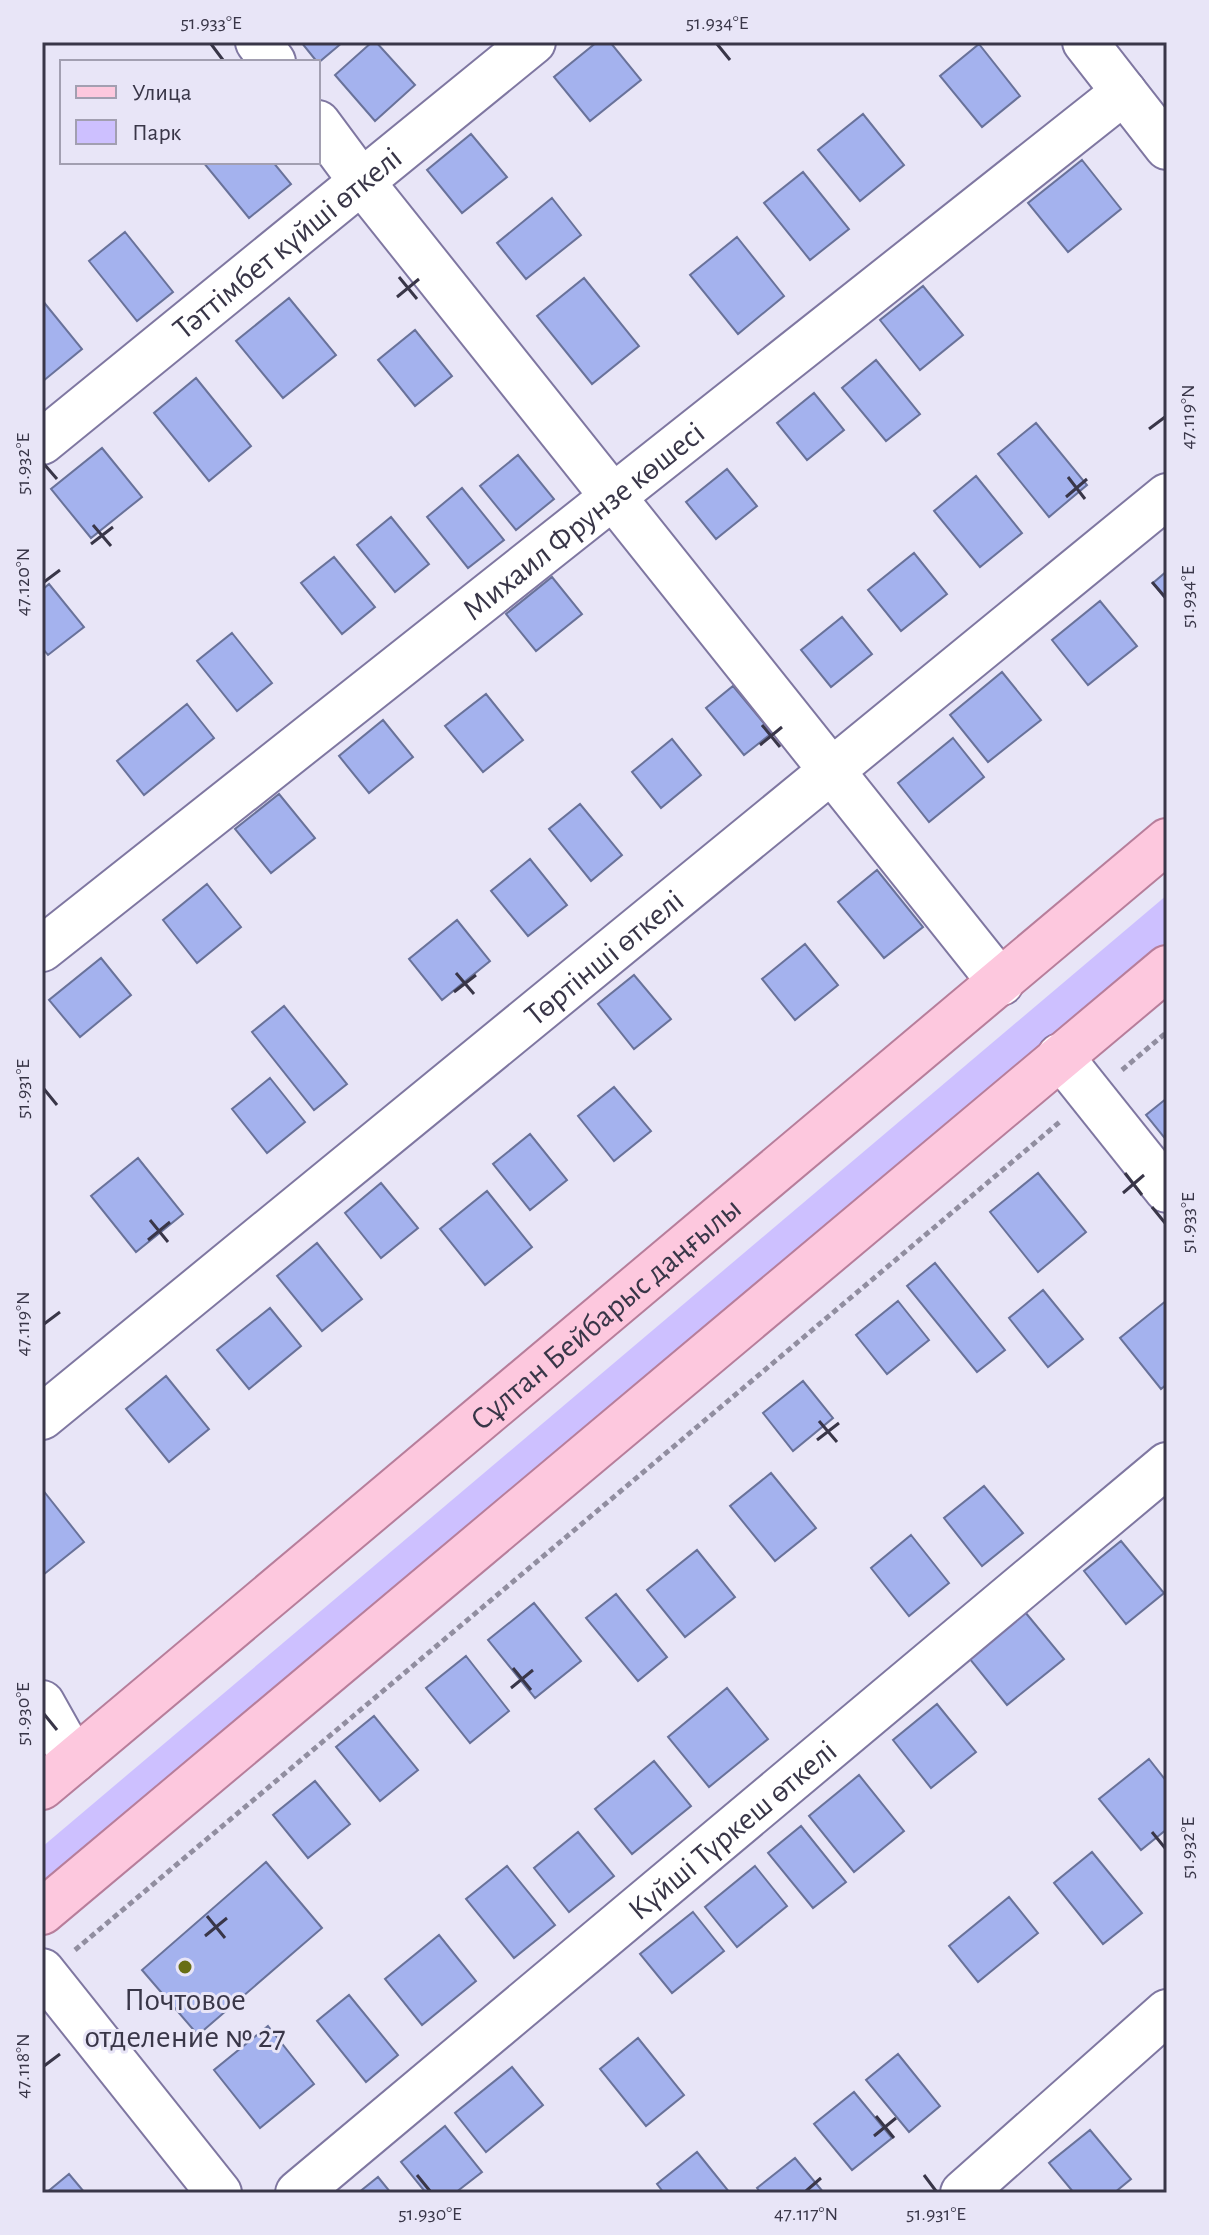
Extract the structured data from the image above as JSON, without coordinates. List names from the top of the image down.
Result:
{
  "streets": {
    "main road": ["Сұлтан Бейбарыс даңғылы"],
    "street": [
      "Тәттімбет күйші өткелі",
      "Михаил Фрунзе көшесі",
      "Төртінші өткелі",
      "Күйші Түркеш өткелі"
    ]
  },
  "places": ["Почтовое отделение № 27"],
  "legend": ["Улица", "Парк"],
  "coordinates": [
    "51.933°E",
    "51.934°E",
    "47.119°N",
    "51.932°E",
    "47.120°N",
    "51.931°E",
    "51.930°E",
    "47.118°N",
    "47.117°N"
  ]
}
